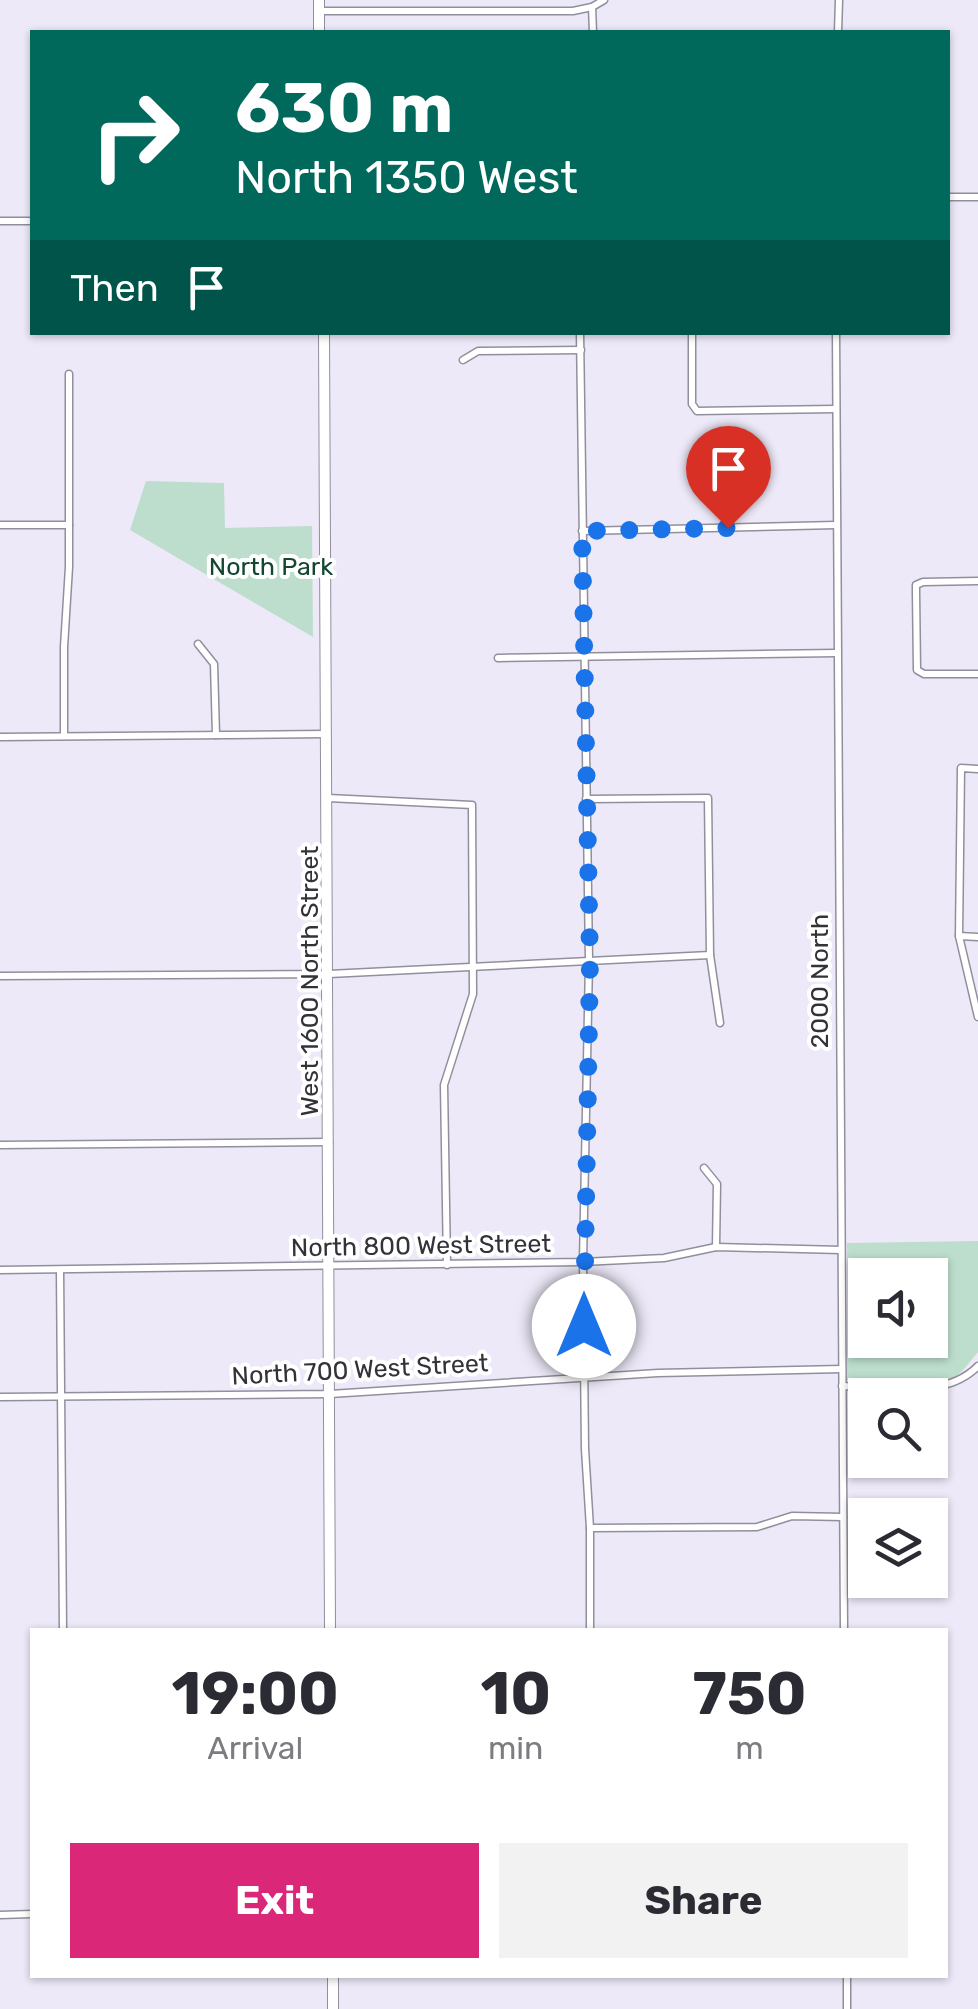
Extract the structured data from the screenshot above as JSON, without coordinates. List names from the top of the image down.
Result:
{
  "streets": {
    "street": [
      "West 1600 North Street",
      "2000 North",
      "North 800 West Street",
      "North 700 West Street"
    ]
  },
  "crossings": [
    ["West 1600 North Street", "North 800 West Street"],
    ["West 1600 North Street", "North 700 West Street"],
    ["2000 North", "North 800 West Street"],
    ["2000 North", "North 700 West Street"]
  ],
  "parks": ["North Park"],
  "page": {
    "turn": ["630 m", "North 1350 West"],
    "then": "Then",
    "eta": [
      "19:00",
      "Arrival",
      "10",
      "min",
      "750",
      "m"
    ],
    "buttons": ["Exit", "Share"]
  }
}
